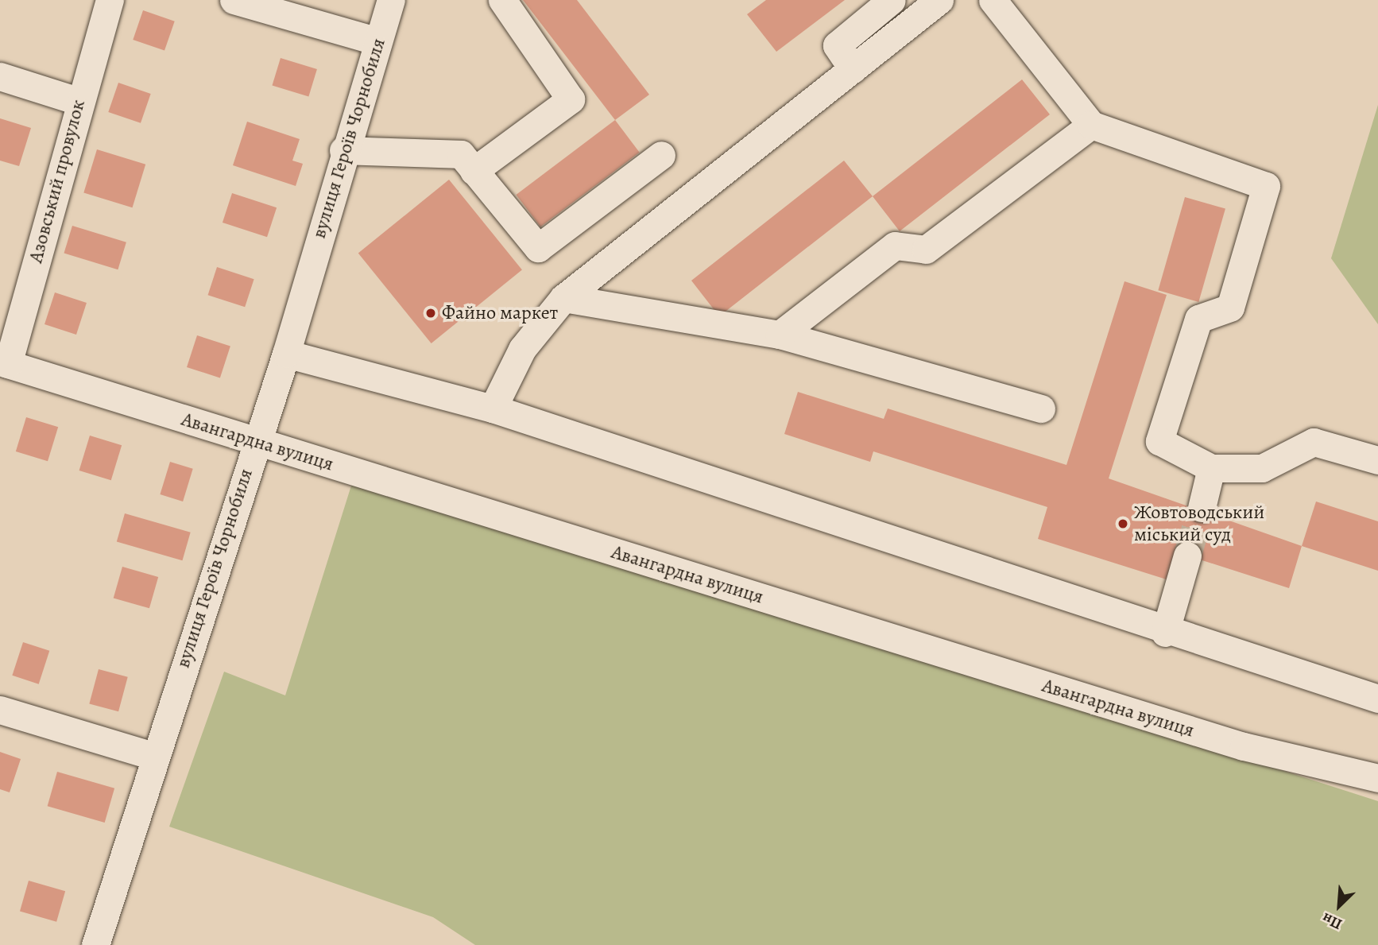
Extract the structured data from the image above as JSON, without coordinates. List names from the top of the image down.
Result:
{
  "streets": {
    "street": ["вулиця Героїв Чорнобиля", "Азовський провулок", "Авангардна вулиця"]
  },
  "crossings": [
    ["вулиця Героїв Чорнобиля", "Авангардна вулиця"],
    ["Азовський провулок", "Авангардна вулиця"]
  ],
  "places": ["Файно маркет", "Жовтоводський міський суд"],
  "north": "bottom left"
}
